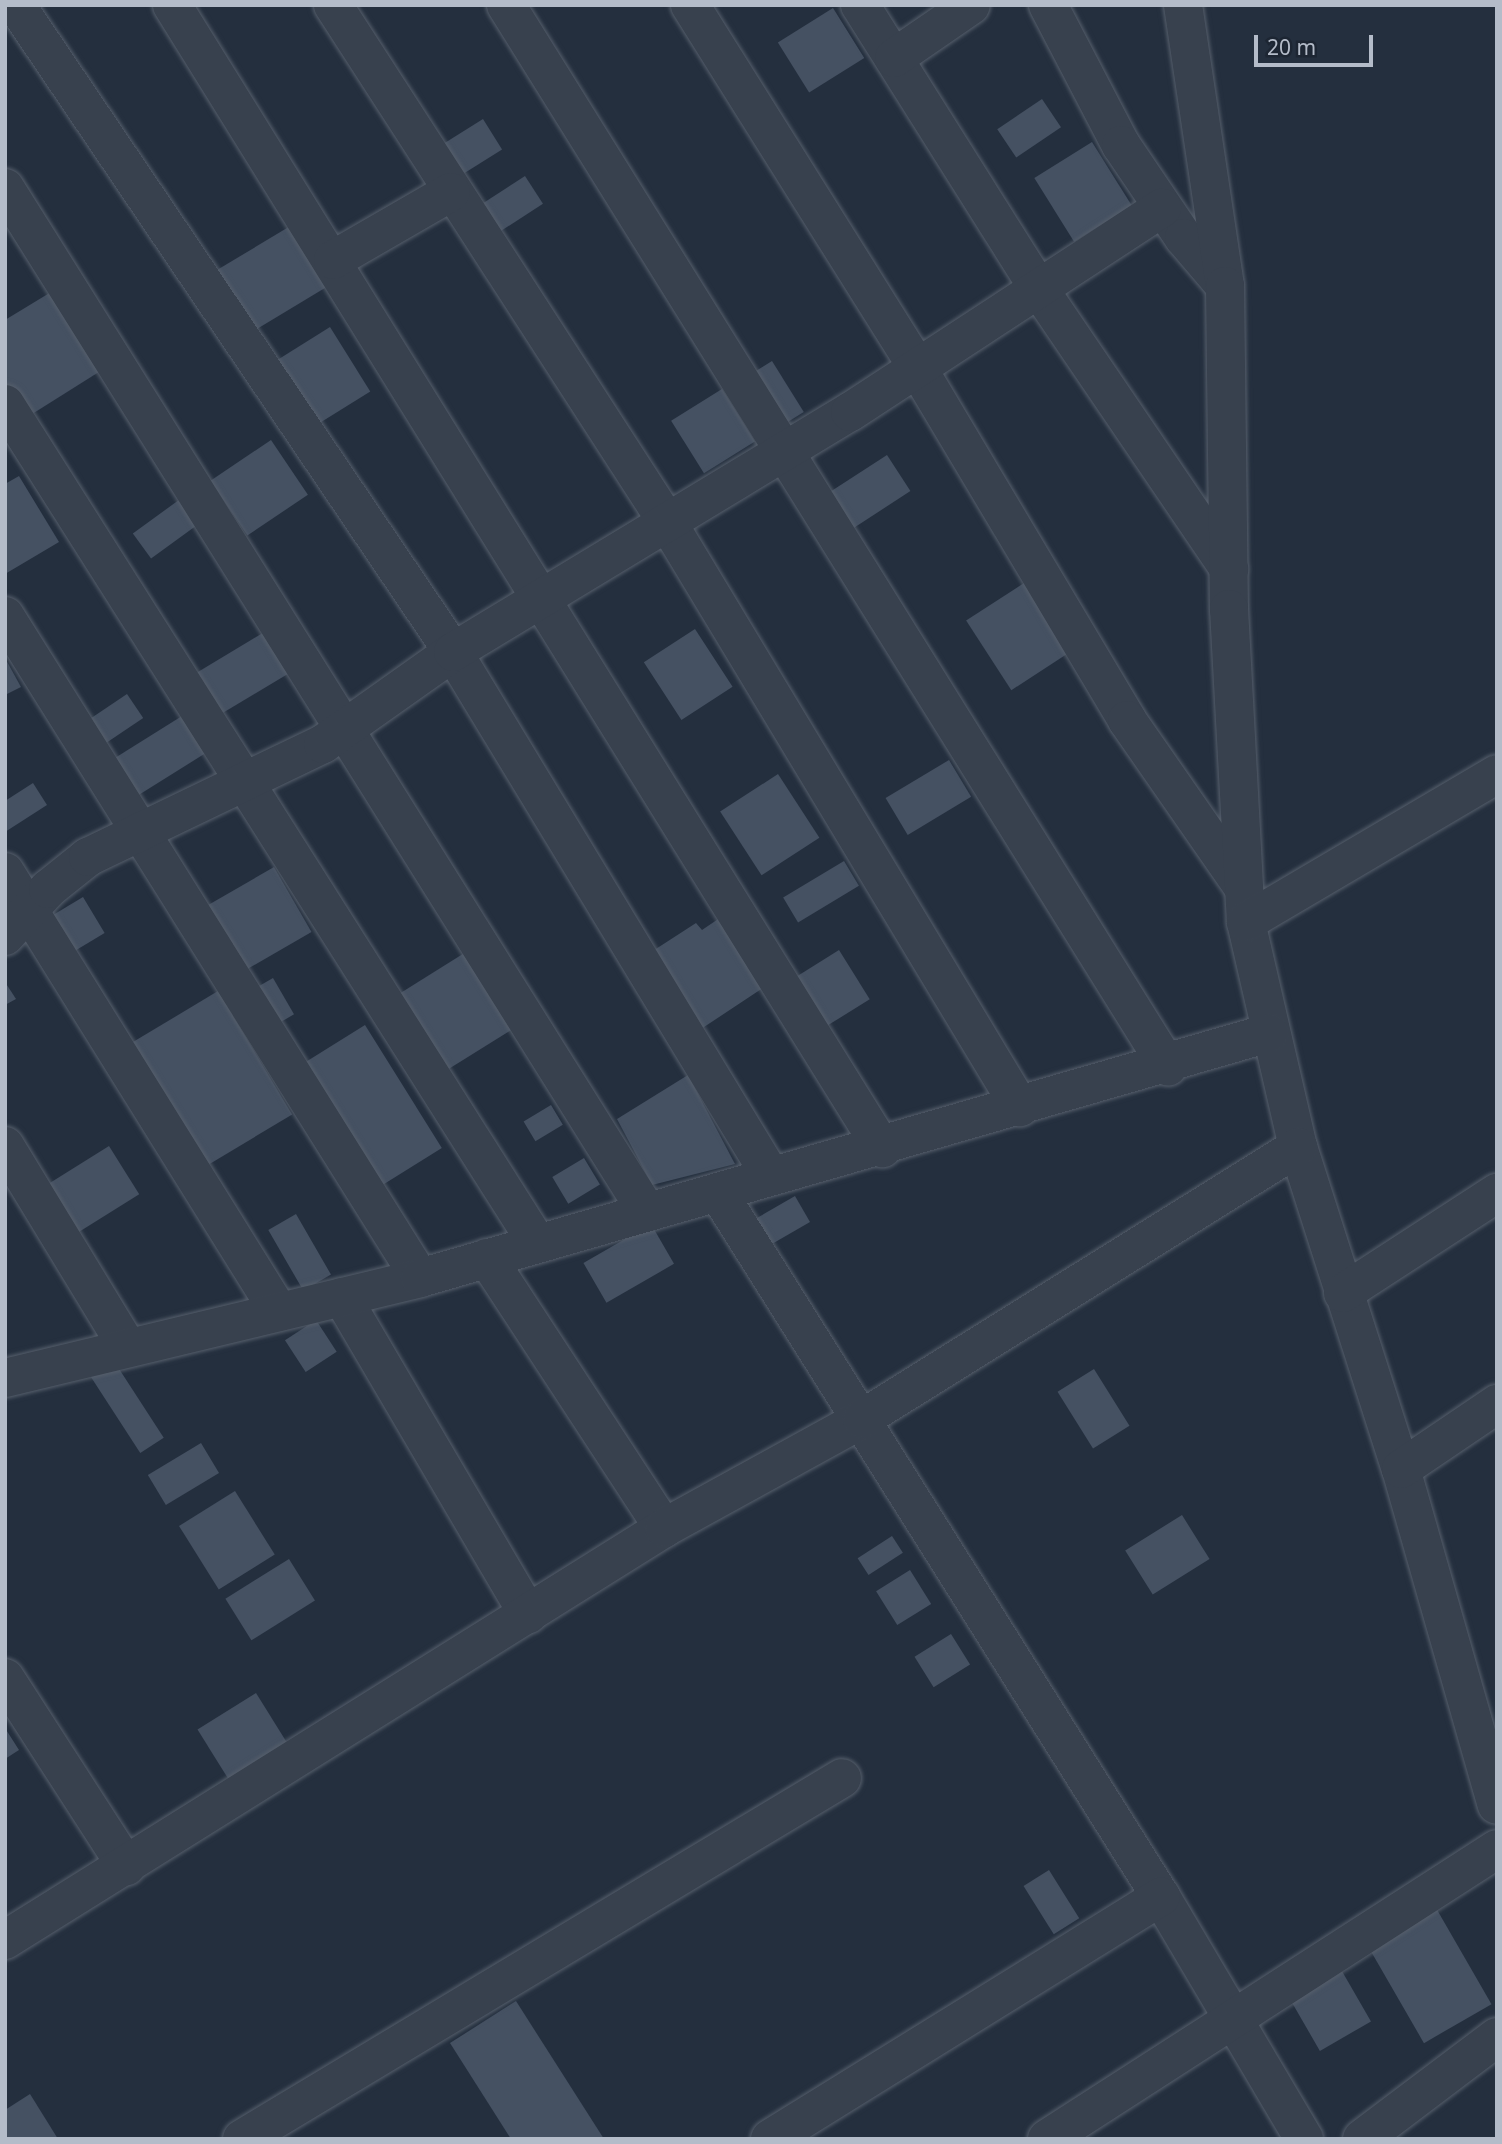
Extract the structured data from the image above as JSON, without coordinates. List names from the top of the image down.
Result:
{
  "scale_bar": "20 m"
}
